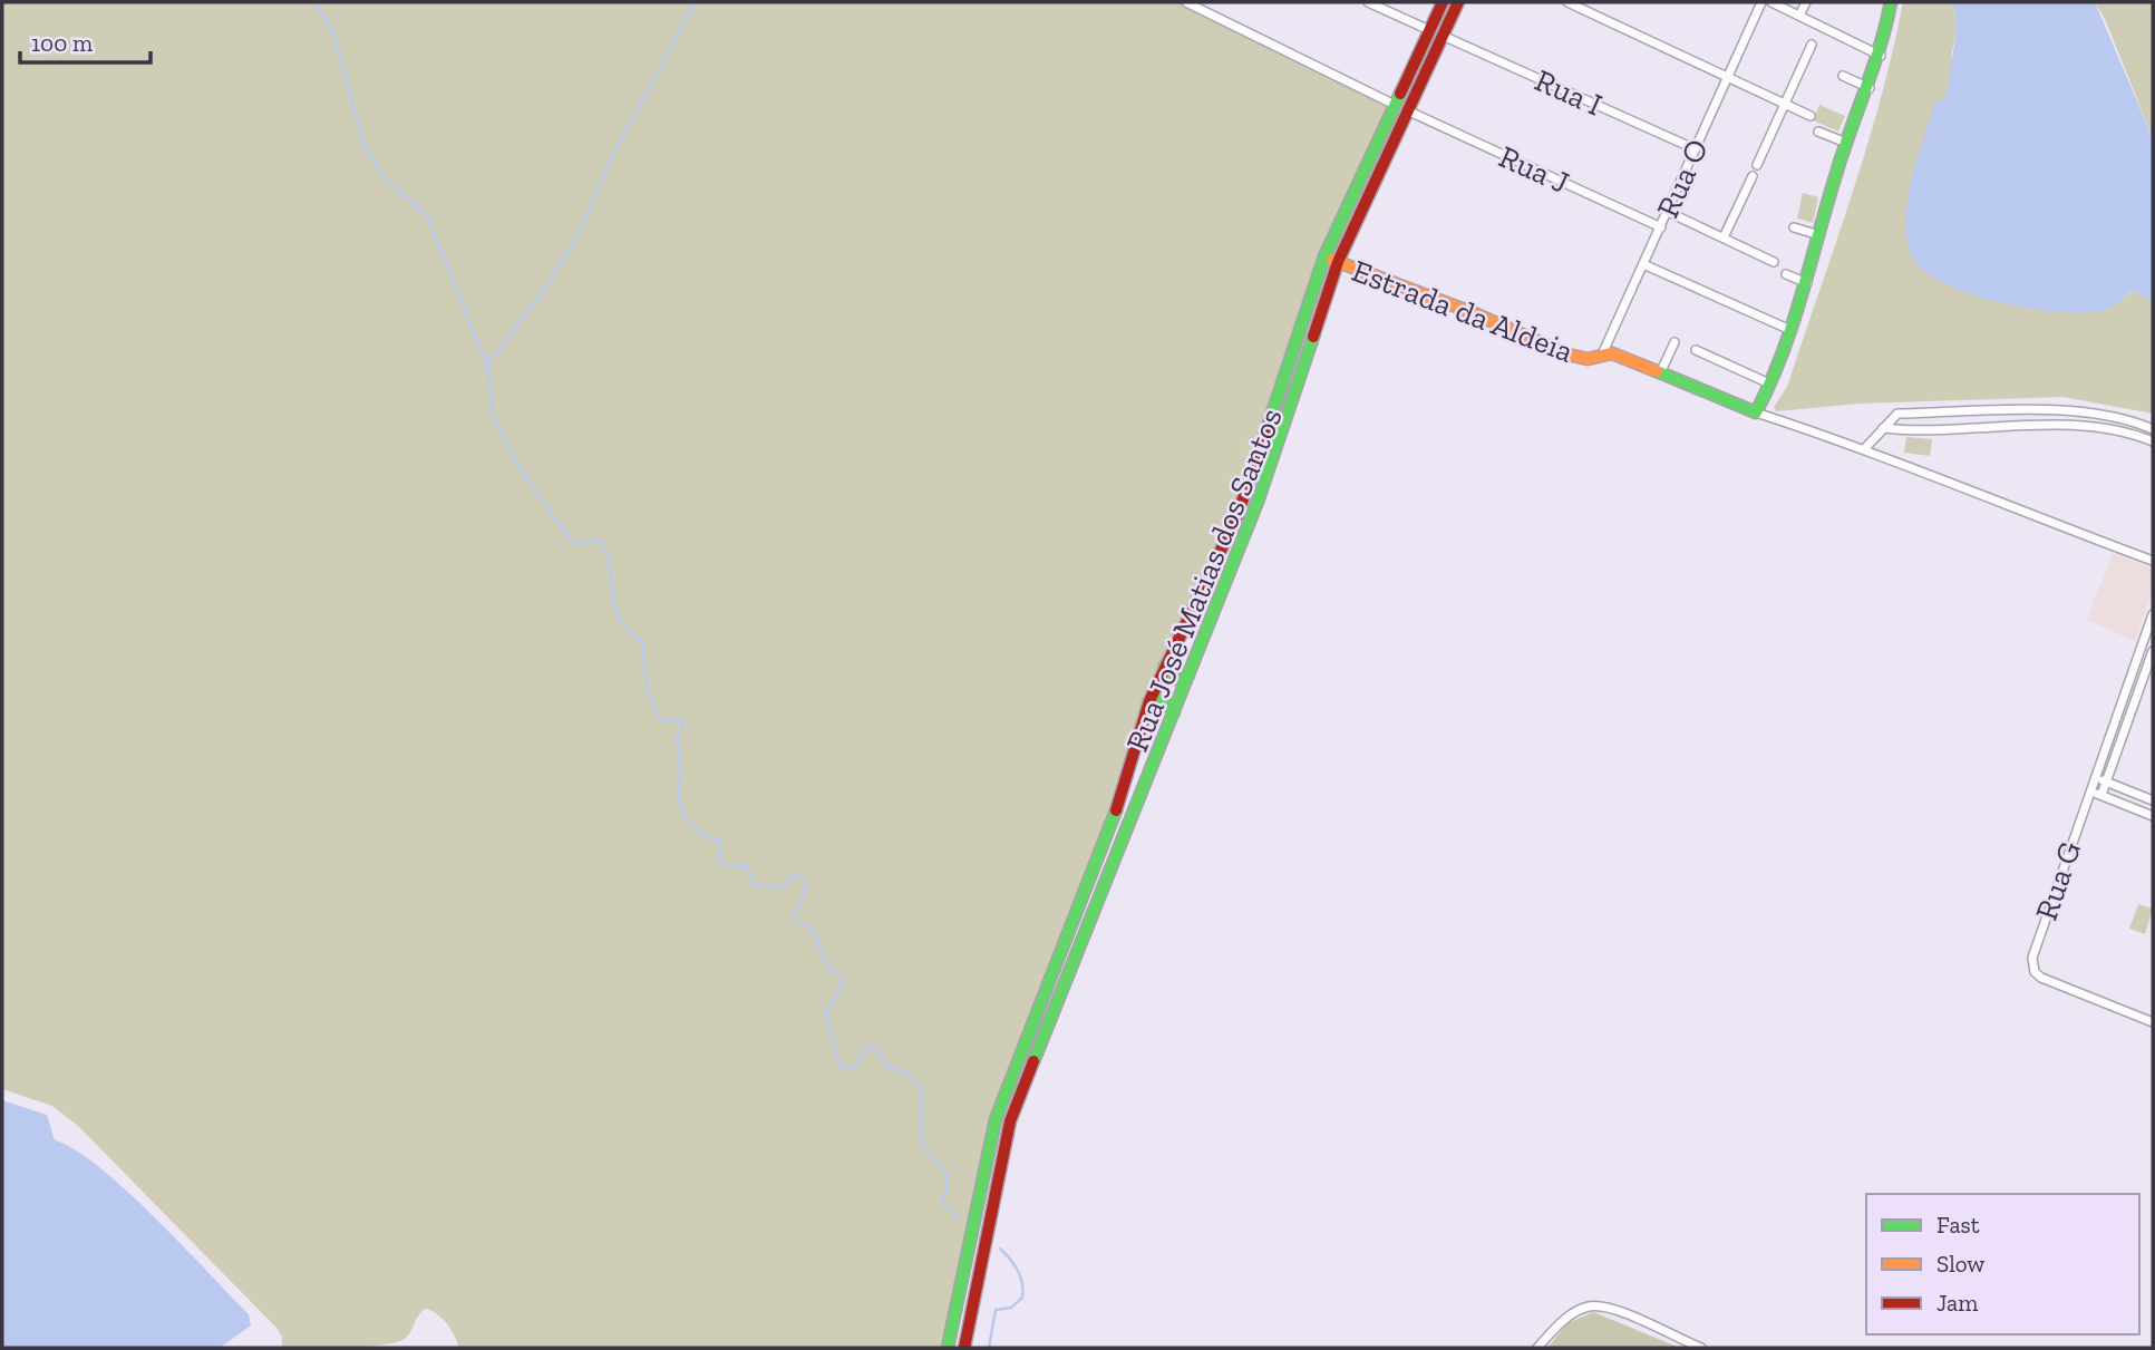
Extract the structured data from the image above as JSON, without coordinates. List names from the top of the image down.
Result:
{
  "streets": {
    "main road": ["Estrada da Aldeia", "Rua José Matias dos Santos"],
    "street": [
      "Rua I",
      "Rua J",
      "Rua O",
      "Rua G"
    ]
  },
  "crossings": [
    ["Rua I", "Rua O"],
    ["Rua I", "Rua José Matias dos Santos"],
    ["Rua J", "Rua O"],
    ["Rua J", "Rua José Matias dos Santos"],
    ["Rua O", "Estrada da Aldeia"],
    ["Estrada da Aldeia", "Rua José Matias dos Santos"]
  ],
  "legend": ["Fast", "Slow", "Jam"],
  "scale_bar": "100 m"
}
